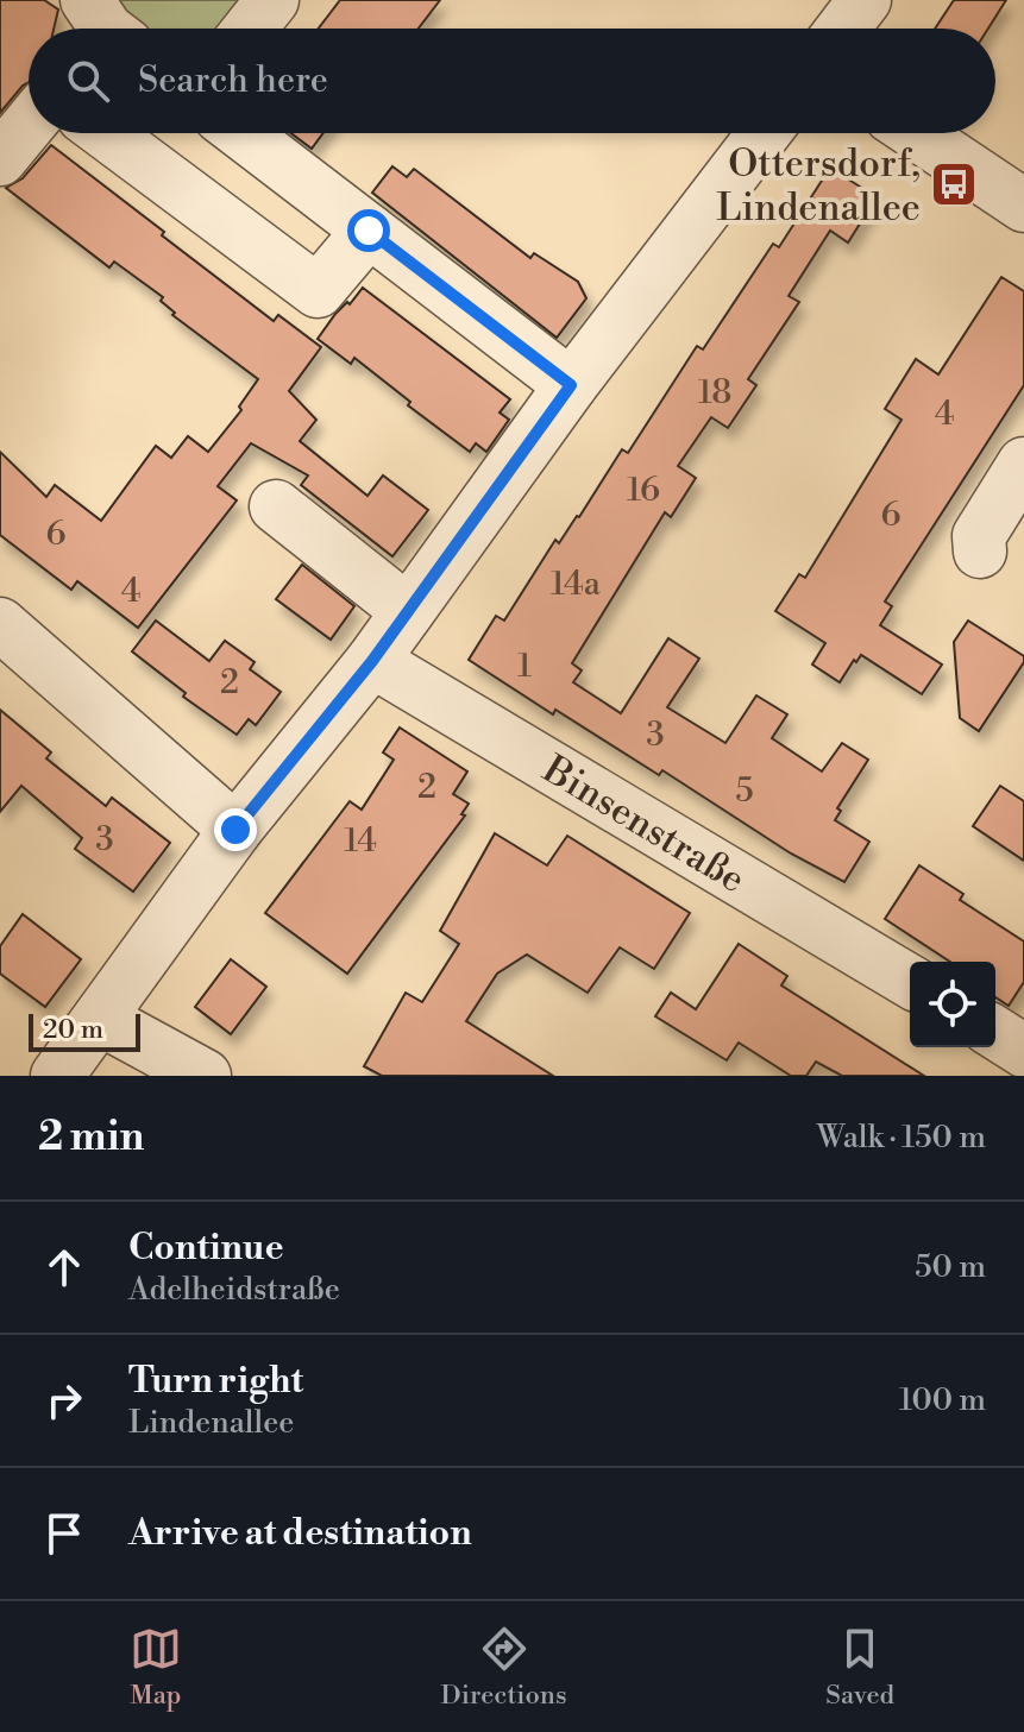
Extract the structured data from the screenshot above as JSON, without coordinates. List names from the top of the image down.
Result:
{
  "streets": {
    "street": ["Binsenstraße"]
  },
  "places": {
    "bus stop": ["Ottersdorf, Lindenallee"]
  },
  "house_numbers": [
    "18",
    "4",
    "16",
    "6",
    "6",
    "14a",
    "4",
    "1",
    "2",
    "3",
    "2",
    "5",
    "3",
    "14"
  ],
  "scale_bar": "20 m",
  "page": {
    "search": "Search here",
    "scale": "20 m",
    "heading": ["2 min", "Walk · 150 m"],
    "list": [
      ["Continue", "Adelheidstraße", "50 m"],
      ["Turn right", "Lindenallee", "100 m"],
      "Arrive at destination"
    ],
    "nav": ["Map", "Directions", "Saved"]
  }
}
